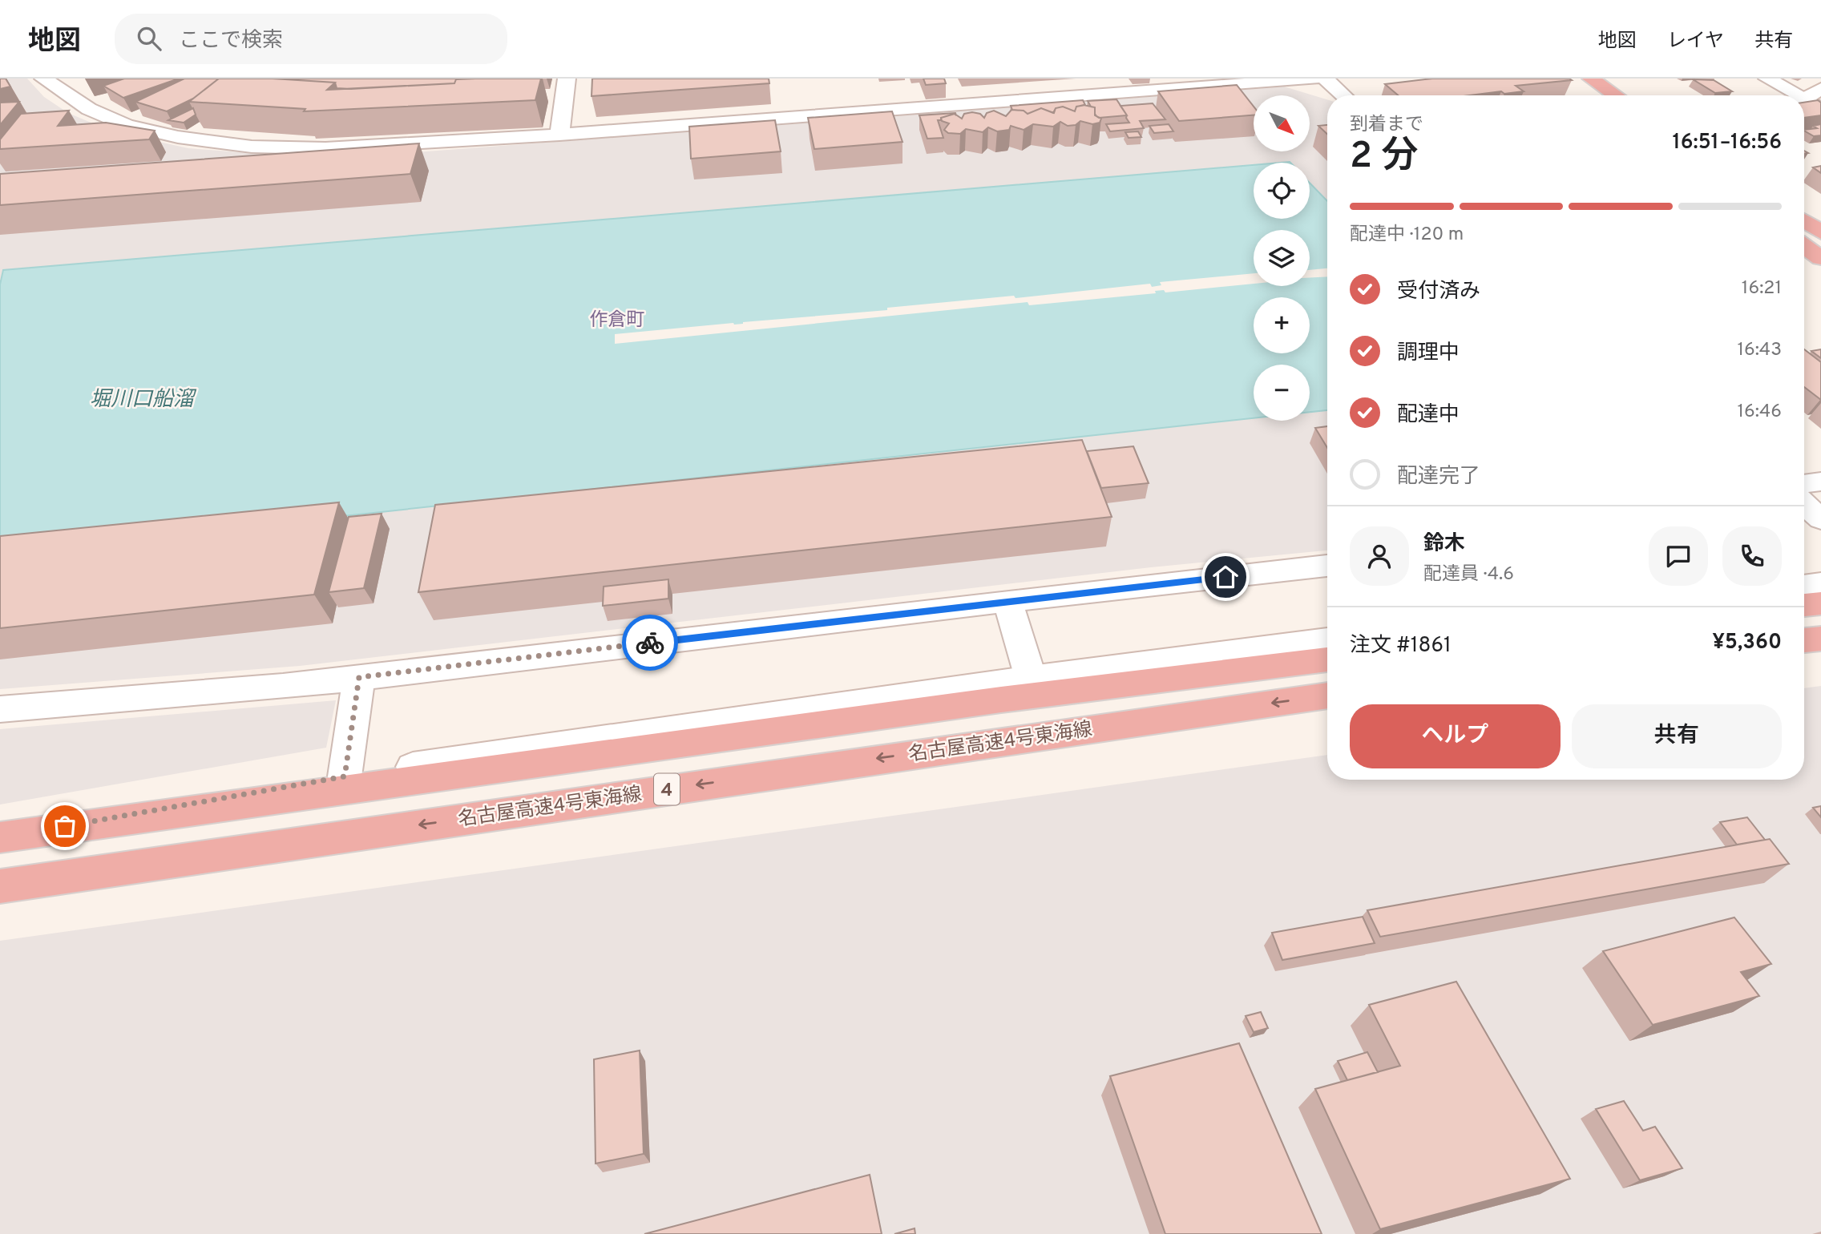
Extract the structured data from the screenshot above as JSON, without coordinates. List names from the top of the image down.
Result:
{
  "streets": {
    "highway": ["名古屋高速4号東海線", "4"]
  },
  "districts": ["作倉町"],
  "water": ["堀川口船溜"],
  "north": "bottom right",
  "page": {
    "header": "地図",
    "search": "ここで検索",
    "nav": ["地図", "レイヤ", "共有"],
    "map_buttons": ["+", "−"],
    "heading": ["2 分", "到着まで", "16:51–16:56"],
    "panel": [
      "鈴木",
      "配達員 · 4.6",
      "注文 #1861",
      "¥5,360"
    ],
    "bar": "配達中 · 120 m",
    "list": [
      ["受付済み", "16:21"],
      ["調理中", "16:43"],
      ["配達中", "16:46"],
      "配達完了"
    ],
    "buttons": ["ヘルプ", "共有"]
  }
}
